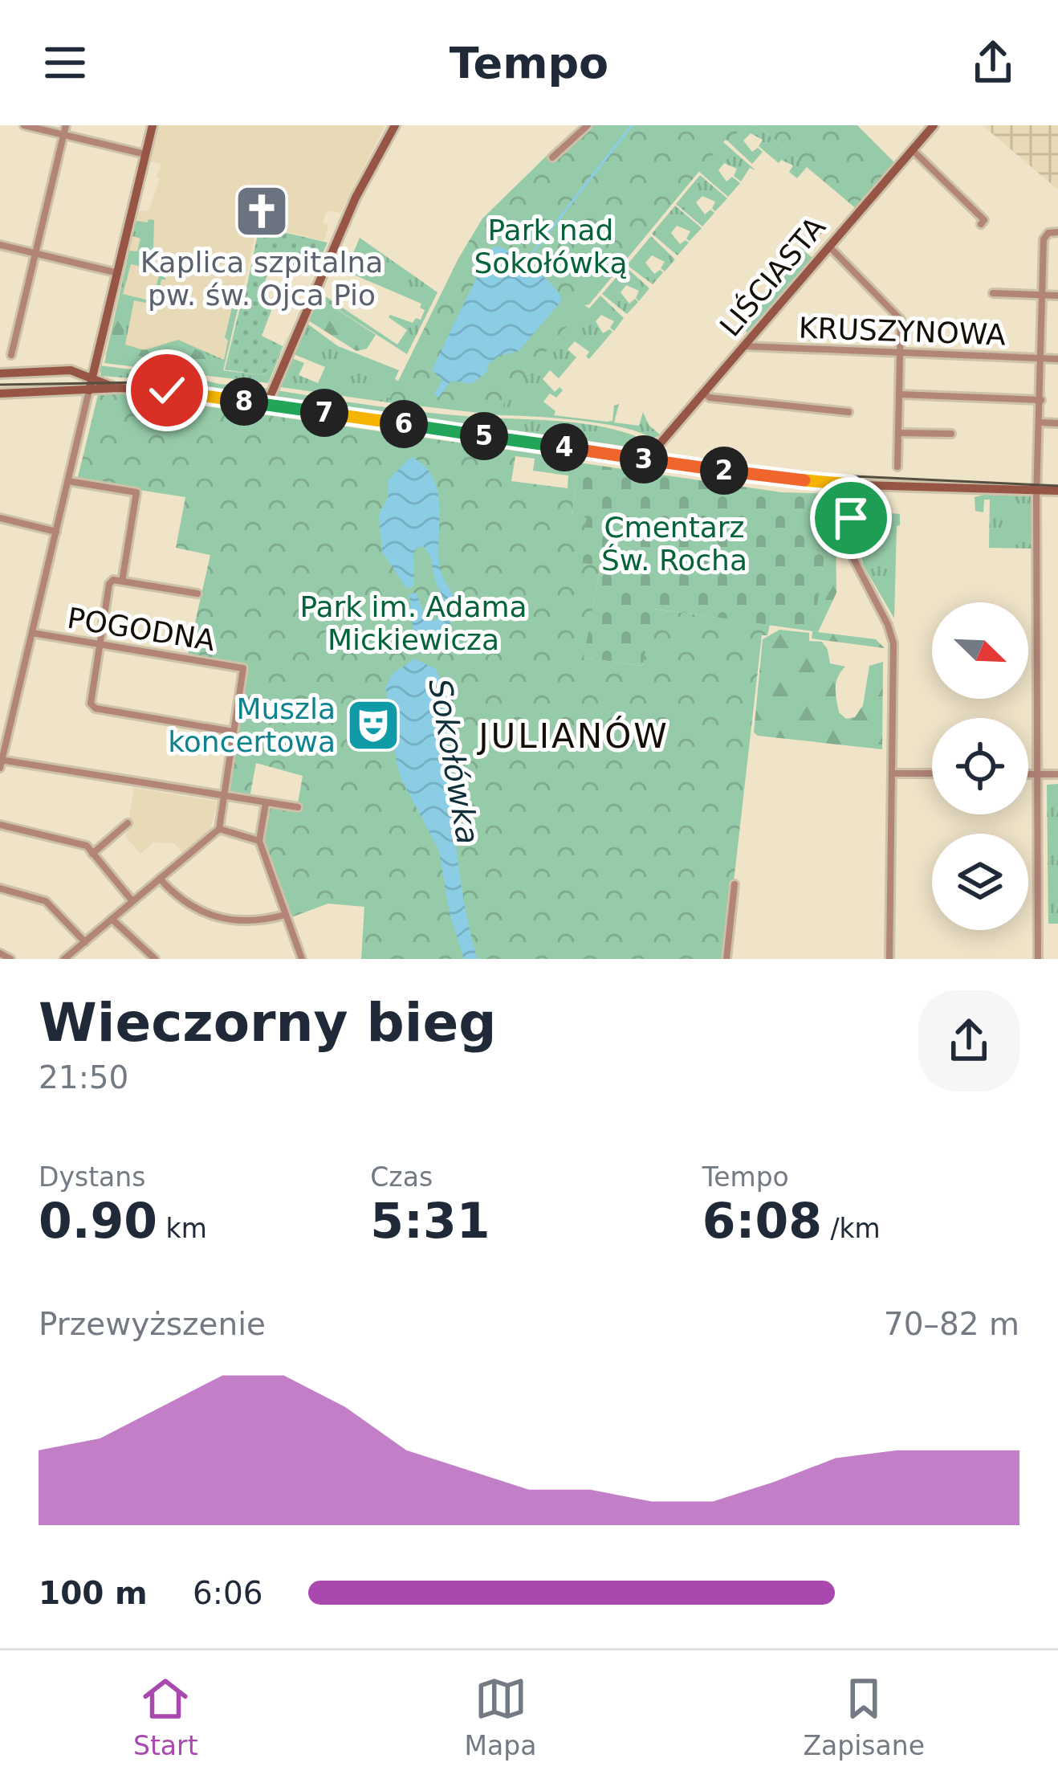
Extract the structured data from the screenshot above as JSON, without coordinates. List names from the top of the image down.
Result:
{
  "streets": {
    "main road": ["LIŚCIASTA"],
    "street": ["KRUSZYNOWA", "POGODNA"]
  },
  "crossings": [
    ["LIŚCIASTA", "KRUSZYNOWA"]
  ],
  "districts": ["JULIANÓW"],
  "water": ["Sokołówka"],
  "parks": ["Park nad Sokołówką", "Cmentarz Św. Rocha", "Park im. Adama Mickiewicza"],
  "places": {
    "church": ["Kaplica szpitalna pw. św. Ojca Pio"],
    "theatre": ["Muszla koncertowa"]
  },
  "north": "bottom right",
  "page": {
    "header": "Tempo",
    "pins": [
      "8",
      "7",
      "6",
      "5",
      "4",
      "3",
      "2"
    ],
    "heading": ["Wieczorny bieg", "21:50"],
    "stats": [
      ["Dystans", "0.90 km"],
      ["Czas", "5:31"],
      ["Tempo", "6:08 /km"]
    ],
    "chart": ["Przewyższenie", "70–82 m"],
    "list": [
      {
        "name": "100 m",
        "note": "6:06"
      }
    ],
    "tabs": ["Start", "Mapa", "Zapisane"]
  }
}
